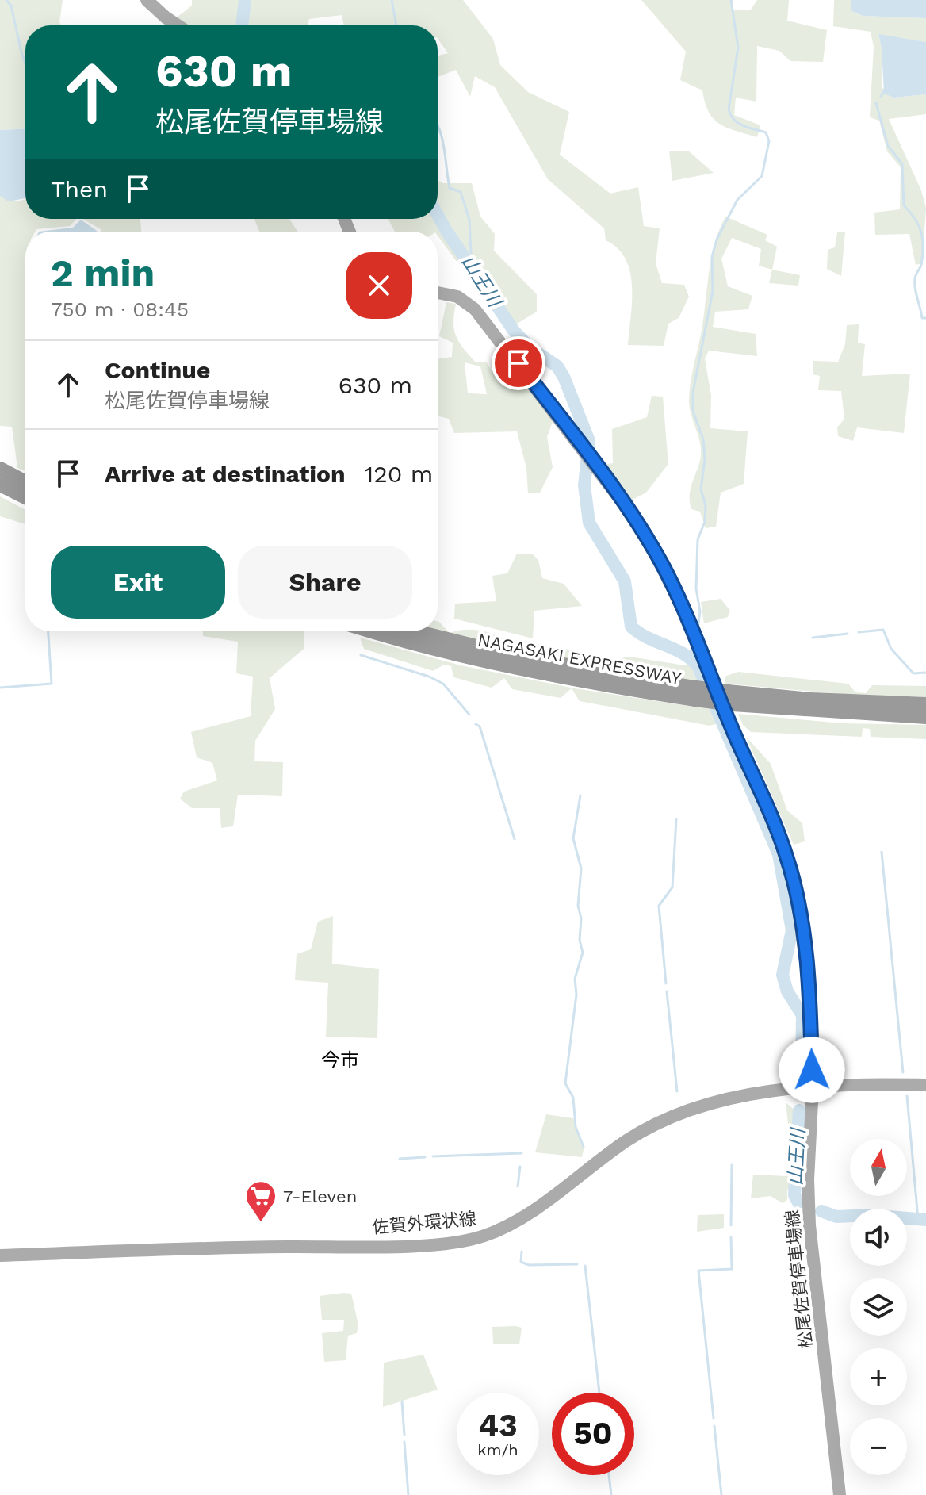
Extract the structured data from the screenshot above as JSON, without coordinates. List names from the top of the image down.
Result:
{
  "streets": {
    "highway": ["NAGASAKI EXPRESSWAY"],
    "main road": ["佐賀外環状線", "松尾佐賀停車場線"]
  },
  "crossings": [
    ["佐賀外環状線", "松尾佐賀停車場線"]
  ],
  "districts": ["今市"],
  "water": ["山王川"],
  "places": {
    "supermarket": ["7-Eleven"]
  },
  "north": "top",
  "page": {
    "turn": ["630 m", "松尾佐賀停車場線"],
    "then": "Then",
    "heading": ["2 min", "750 m · 08:45"],
    "list": [
      {
        "name": "Continue",
        "note": "松尾佐賀停車場線",
        "value": "630 m"
      },
      {
        "name": "Arrive at destination",
        "value": "120 m"
      }
    ],
    "buttons": ["Exit", "Share"],
    "map_buttons": ["+", "−"],
    "speed": "43 km/h",
    "limit": "50"
  }
}
